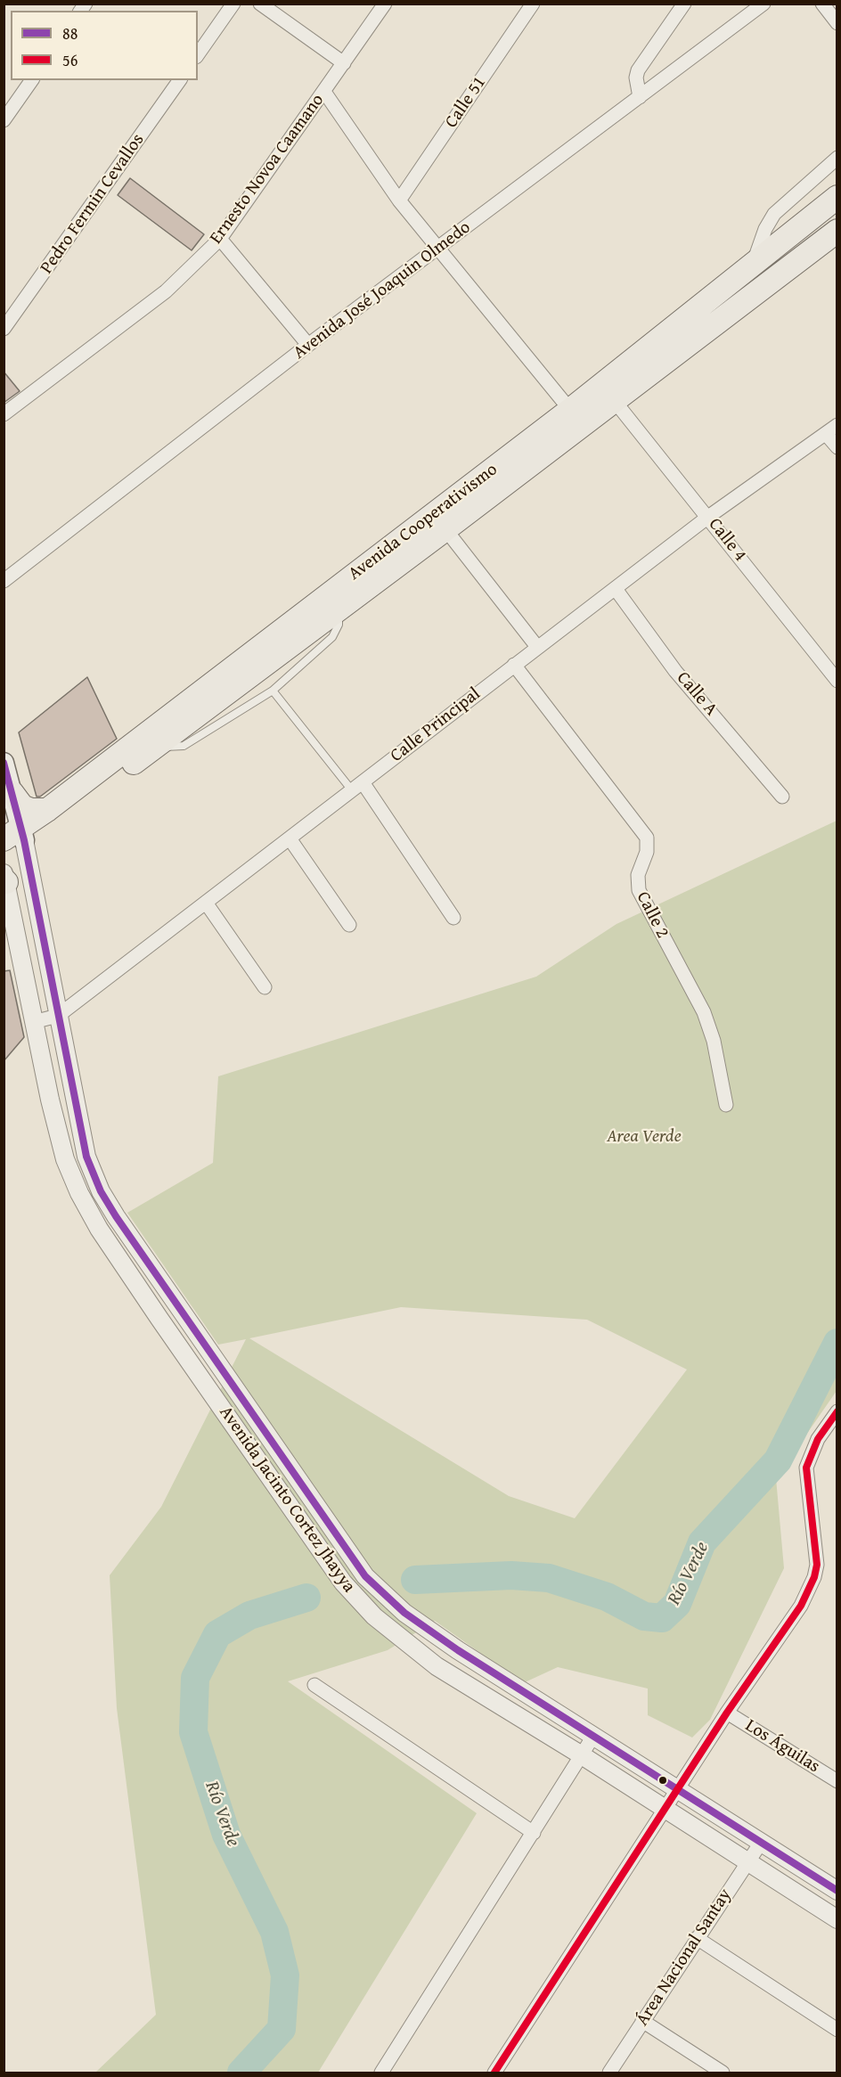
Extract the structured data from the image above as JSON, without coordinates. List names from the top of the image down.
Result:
{
  "streets": {
    "highway": ["Avenida Cooperativismo"],
    "main road": ["Avenida Jacinto Cortez Jhayya"],
    "street": [
      "Calle 51",
      "Ernesto Novoa Caamano",
      "Pedro Fermin Cevallos",
      "Avenida José Joaquin Olmedo",
      "Calle 4",
      "Calle A",
      "Calle Principal",
      "Calle 2",
      "Los Águilas",
      "Área Nacional Santay"
    ]
  },
  "crossings": [
    ["Avenida Cooperativismo", "Calle 4"],
    ["Avenida Cooperativismo", "Avenida Jacinto Cortez Jhayya"],
    ["Calle 4", "Calle Principal"],
    ["Calle A", "Calle Principal"],
    ["Calle Principal", "Calle 2"],
    ["Calle Principal", "Avenida Jacinto Cortez Jhayya"],
    ["Avenida Jacinto Cortez Jhayya", "Área Nacional Santay"]
  ],
  "water": ["Río Verde"],
  "parks": ["Area Verde"],
  "lines": ["transit line 88", "transit line 56"],
  "legend": ["88", "56"]
}
